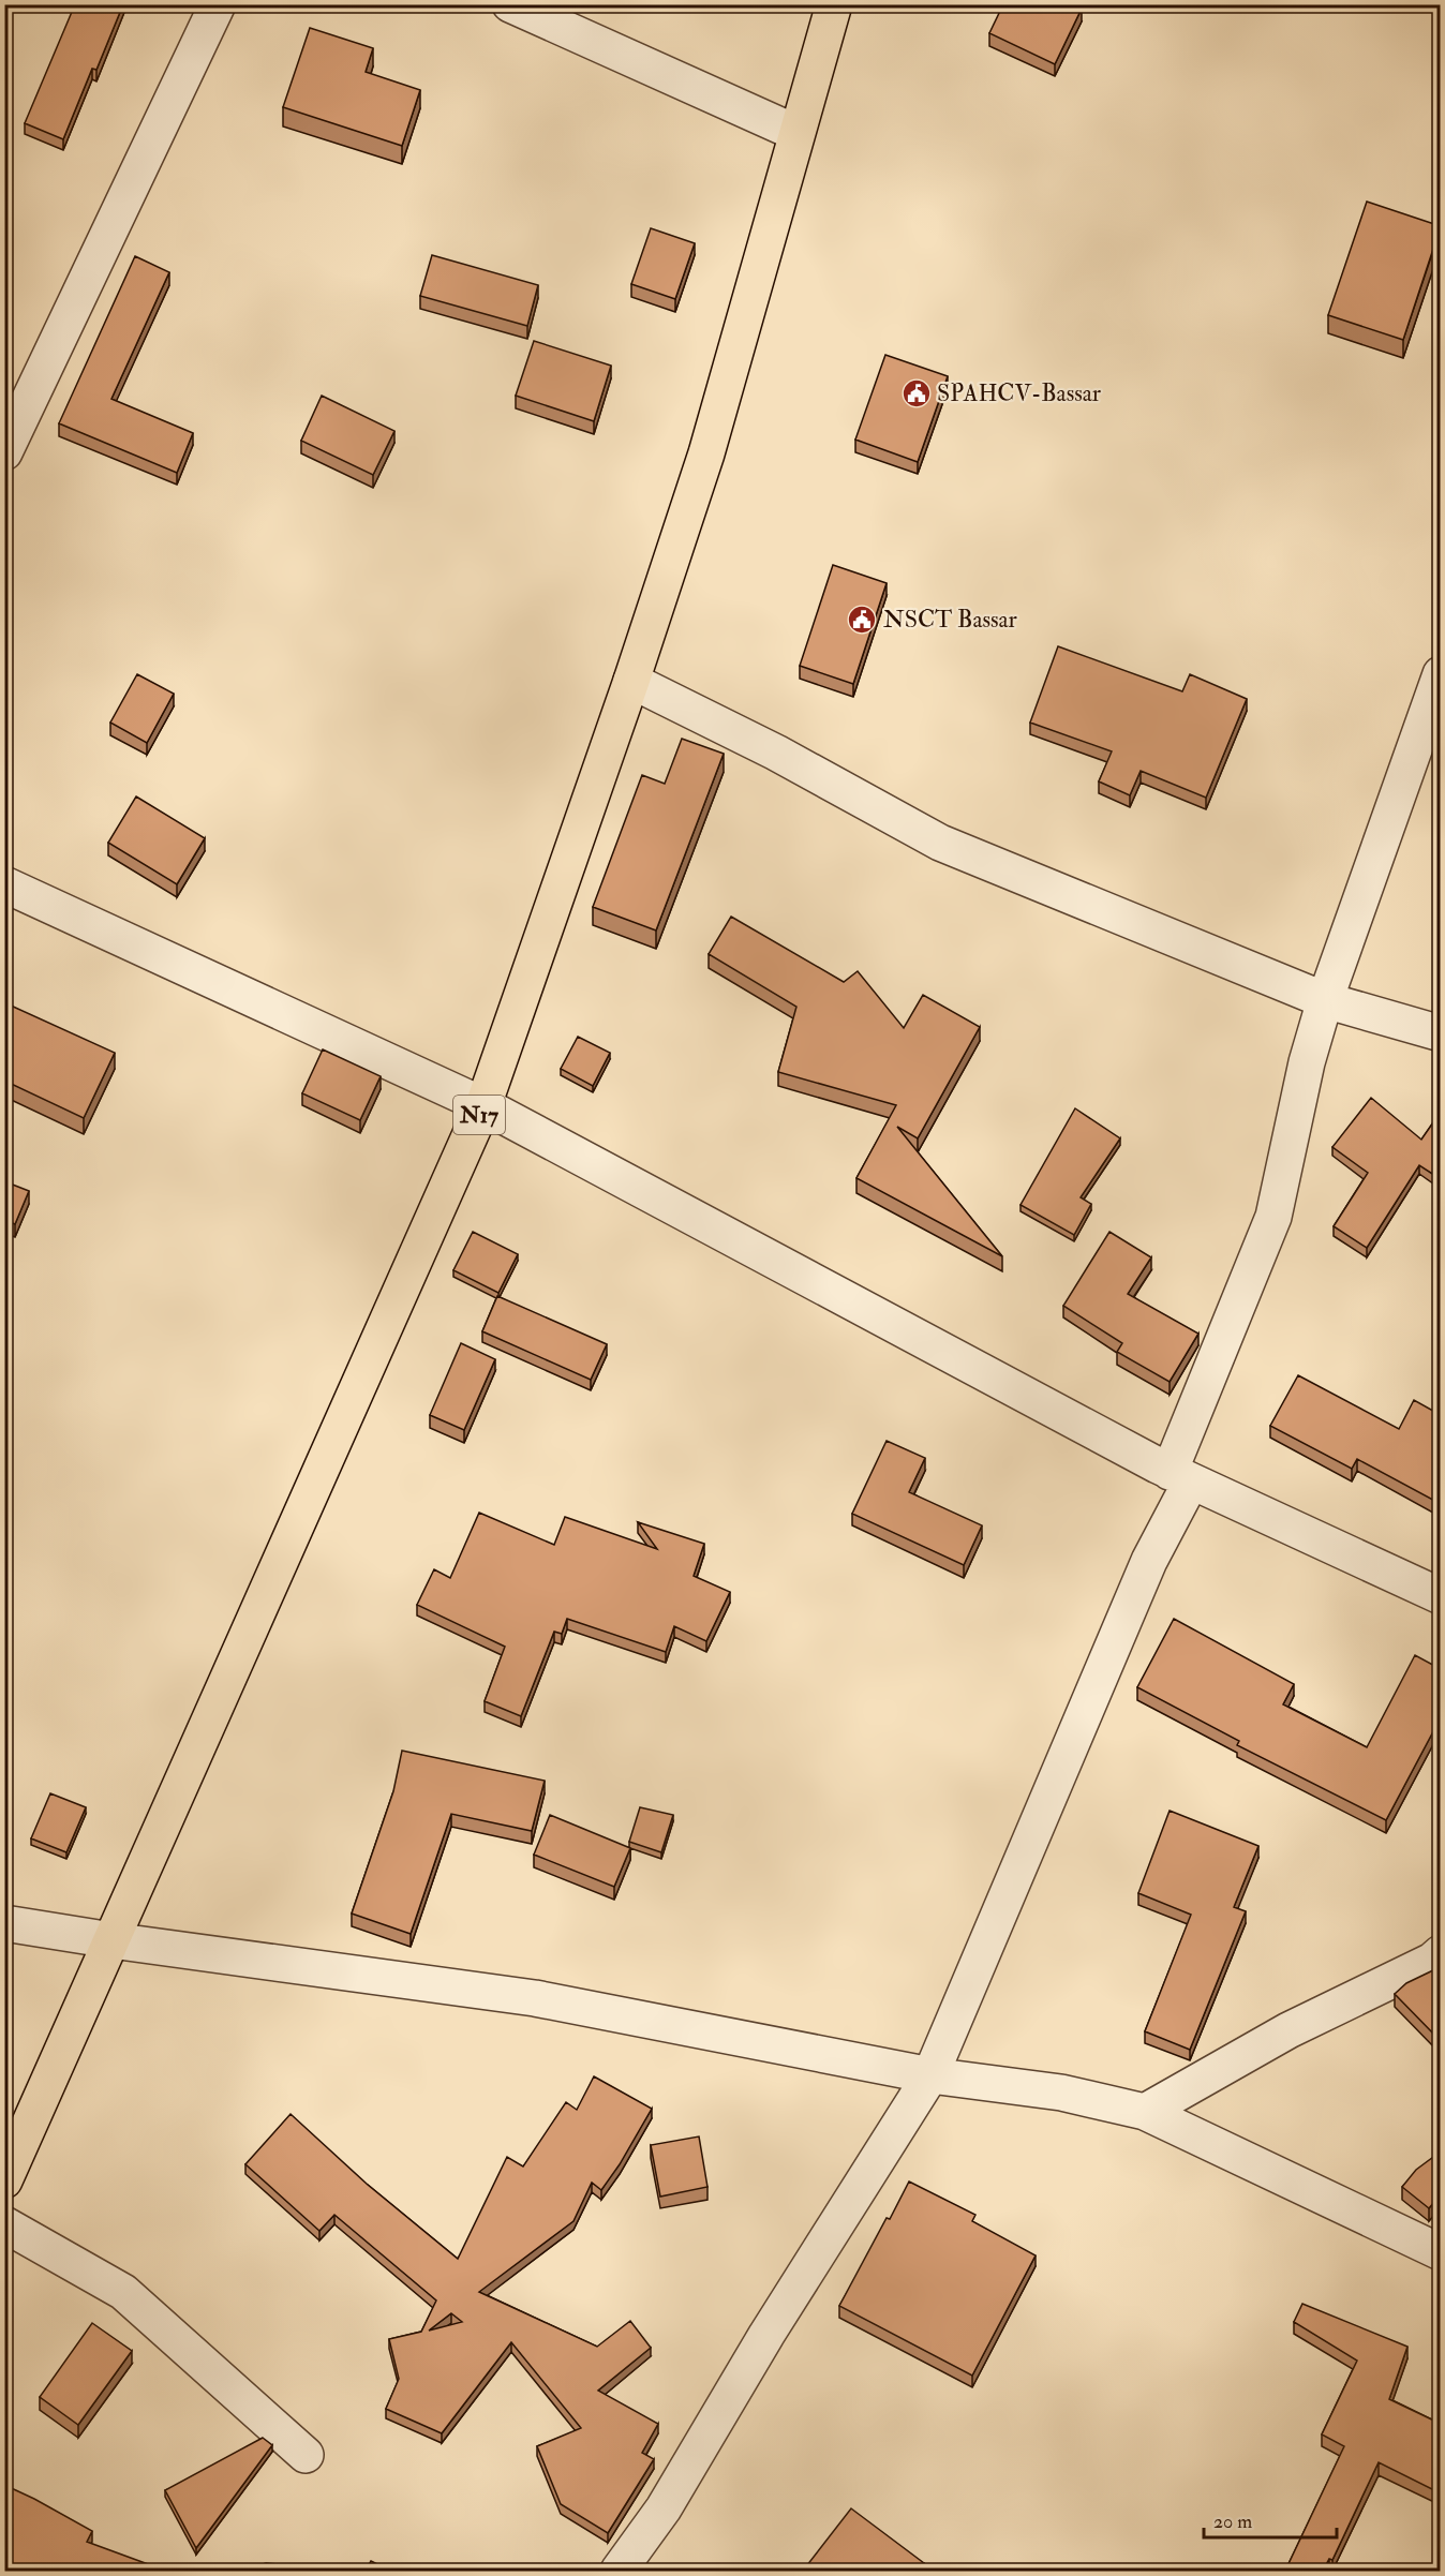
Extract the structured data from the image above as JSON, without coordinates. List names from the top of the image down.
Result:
{
  "streets": {
    "main road": ["N17"]
  },
  "places": {
    "public building": ["SPAHCV-Bassar", "NSCT Bassar"]
  },
  "scale_bar": "20 m"
}
